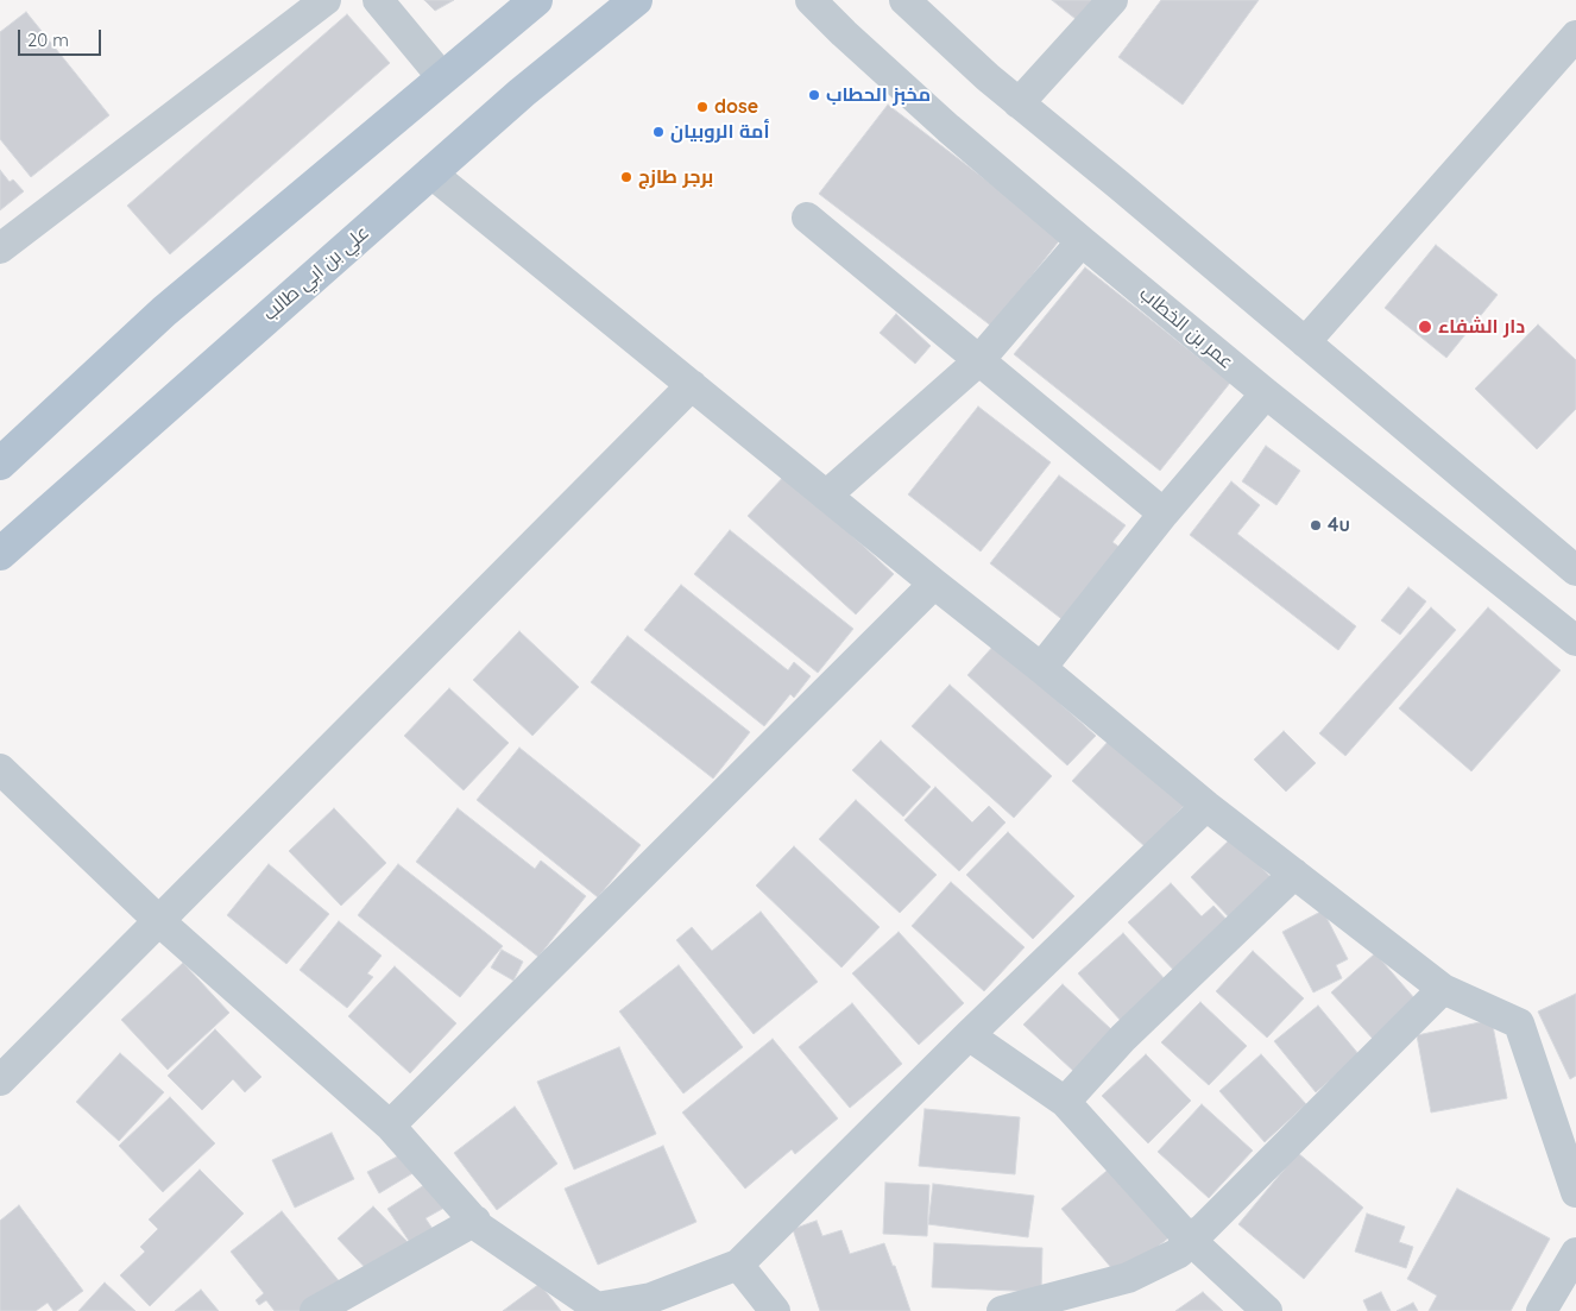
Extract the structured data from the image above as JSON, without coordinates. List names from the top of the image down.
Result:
{
  "streets": {
    "main road": ["علي بن ابي طالب"],
    "street": ["عمر بن الخطاب"]
  },
  "places": [
    "مخبز الحطاب",
    "dose",
    "أمة الروبيان",
    "برجر طازج",
    "دار الشفاء",
    "4u"
  ],
  "scale_bar": "20 m"
}
